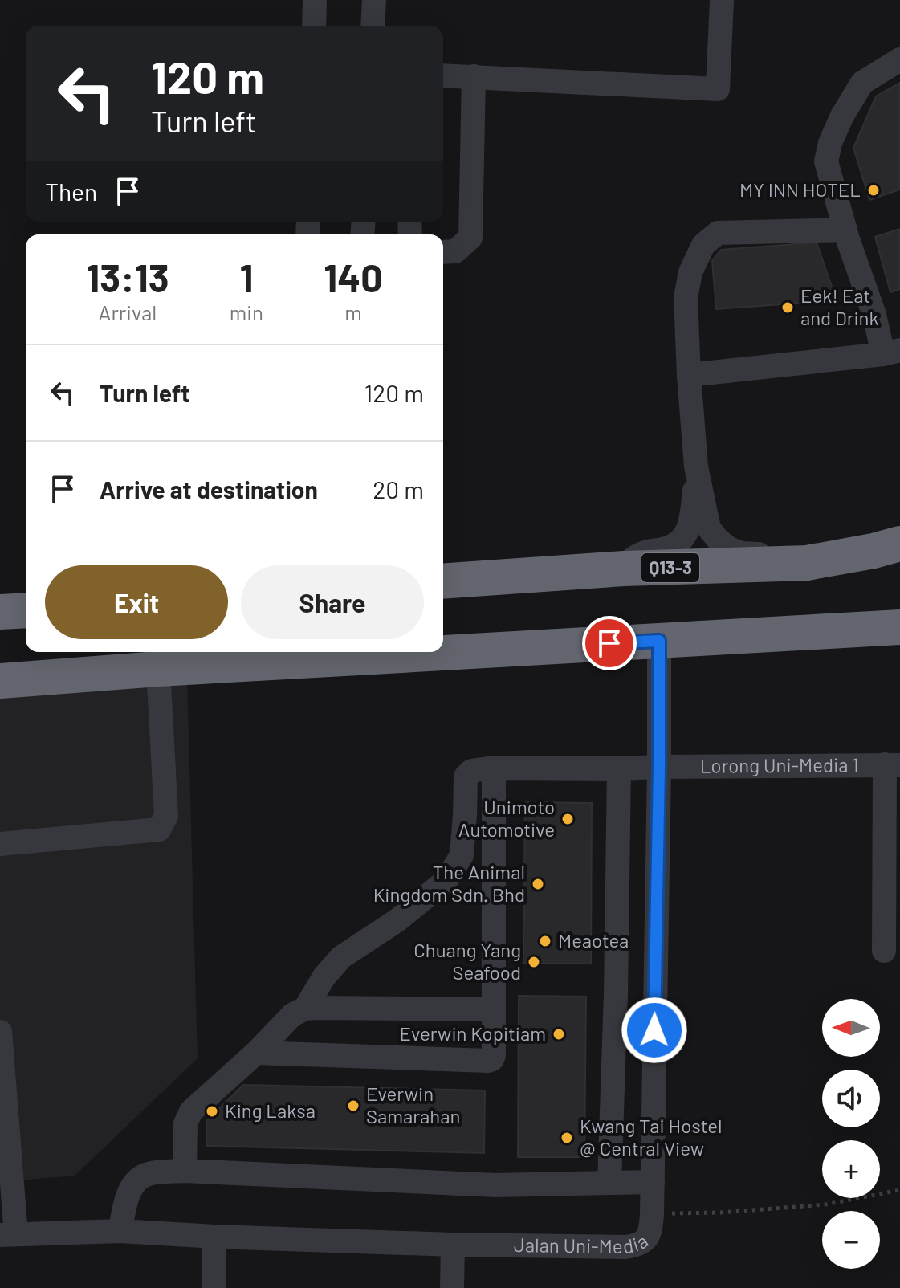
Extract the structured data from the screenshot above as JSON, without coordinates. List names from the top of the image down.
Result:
{
  "streets": {
    "highway": ["Q13-3"],
    "street": ["Lorong Uni-Media 1", "Jalan Uni-Media"]
  },
  "crossings": [
    ["Lorong Uni-Media 1", "Jalan Uni-Media"]
  ],
  "places": [
    "MY INN HOTEL",
    "Eek! Eat and Drink",
    "Unimoto Automotive",
    "The Animal Kingdom Sdn. Bhd",
    "Meaotea",
    "Chuang Yang Seafood",
    "Everwin Kopitiam",
    "Everwin Samarahan",
    "King Laksa",
    "Kwang Tai Hostel @ Central View"
  ],
  "north": "left",
  "page": {
    "turn": ["120 m", "Turn left"],
    "then": "Then",
    "eta": [
      "13:13",
      "Arrival",
      "1",
      "min",
      "140",
      "m"
    ],
    "list": [
      {
        "name": "Turn left",
        "value": "120 m"
      },
      {
        "name": "Arrive at destination",
        "value": "20 m"
      }
    ],
    "buttons": ["Exit", "Share"],
    "map_buttons": ["+", "−"]
  }
}
